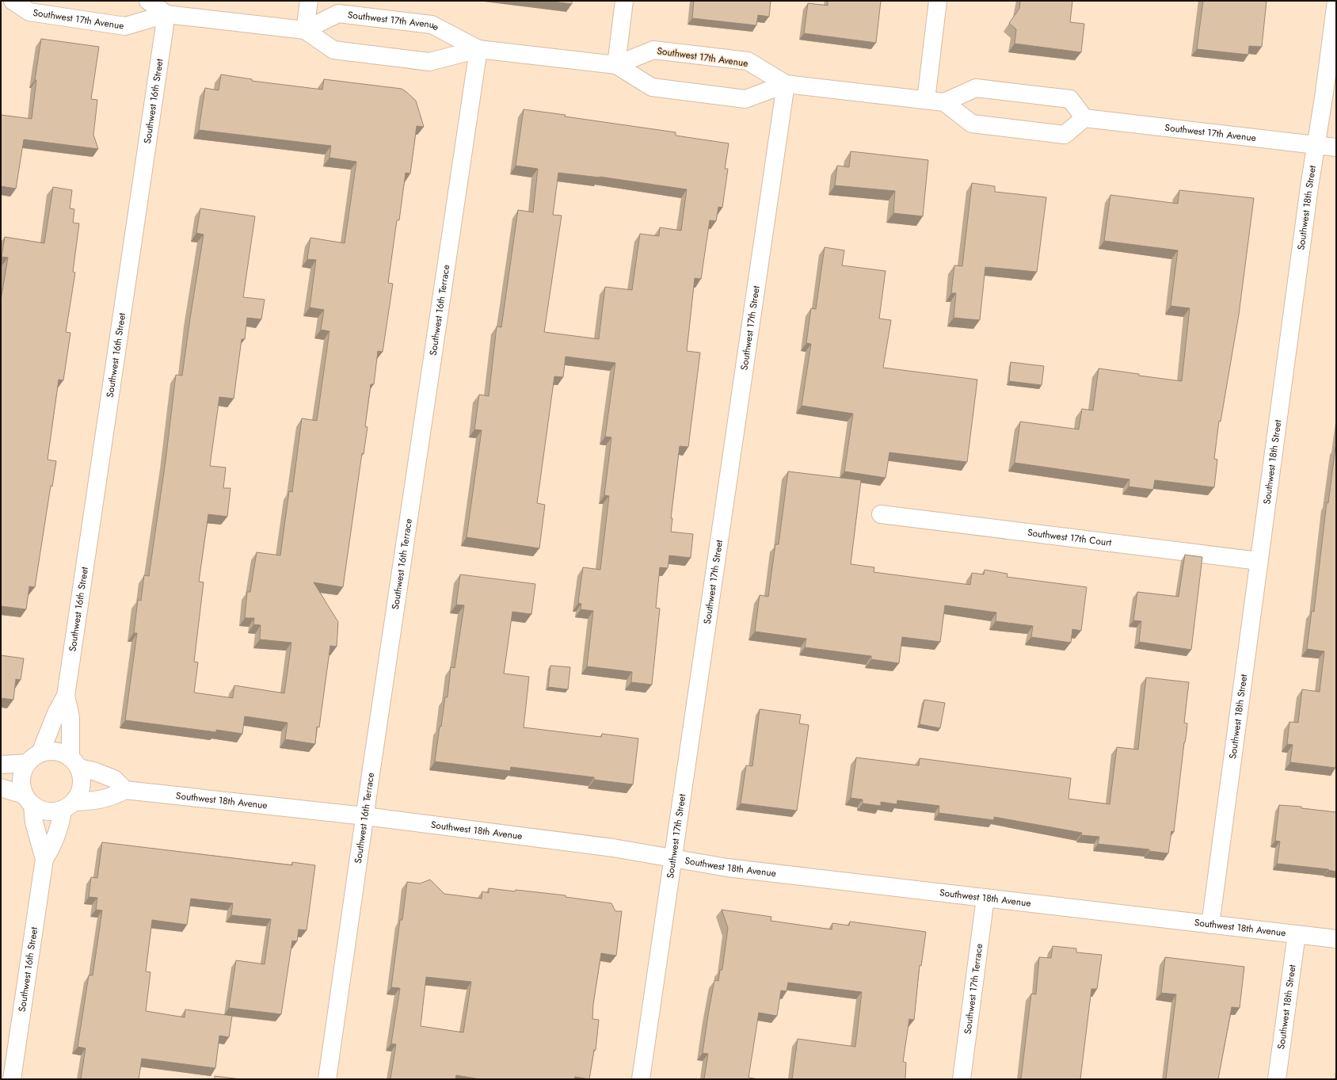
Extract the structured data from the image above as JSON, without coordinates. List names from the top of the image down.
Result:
{
  "streets": {
    "street": [
      "Southwest 17th Avenue",
      "Southwest 16th Street",
      "Southwest 18th Street",
      "Southwest 16th Terrace",
      "Southwest 17th Street",
      "Southwest 17th Court",
      "Southwest 18th Avenue",
      "Southwest 17th Terrace"
    ]
  },
  "crossings": [
    ["Southwest 17th Avenue", "Southwest 16th Street"],
    ["Southwest 17th Avenue", "Southwest 18th Street"],
    ["Southwest 17th Avenue", "Southwest 16th Terrace"],
    ["Southwest 17th Avenue", "Southwest 17th Street"],
    ["Southwest 18th Street", "Southwest 17th Court"],
    ["Southwest 18th Street", "Southwest 18th Avenue"],
    ["Southwest 16th Terrace", "Southwest 18th Avenue"],
    ["Southwest 17th Street", "Southwest 18th Avenue"],
    ["Southwest 18th Avenue", "Southwest 17th Terrace"]
  ]
}
